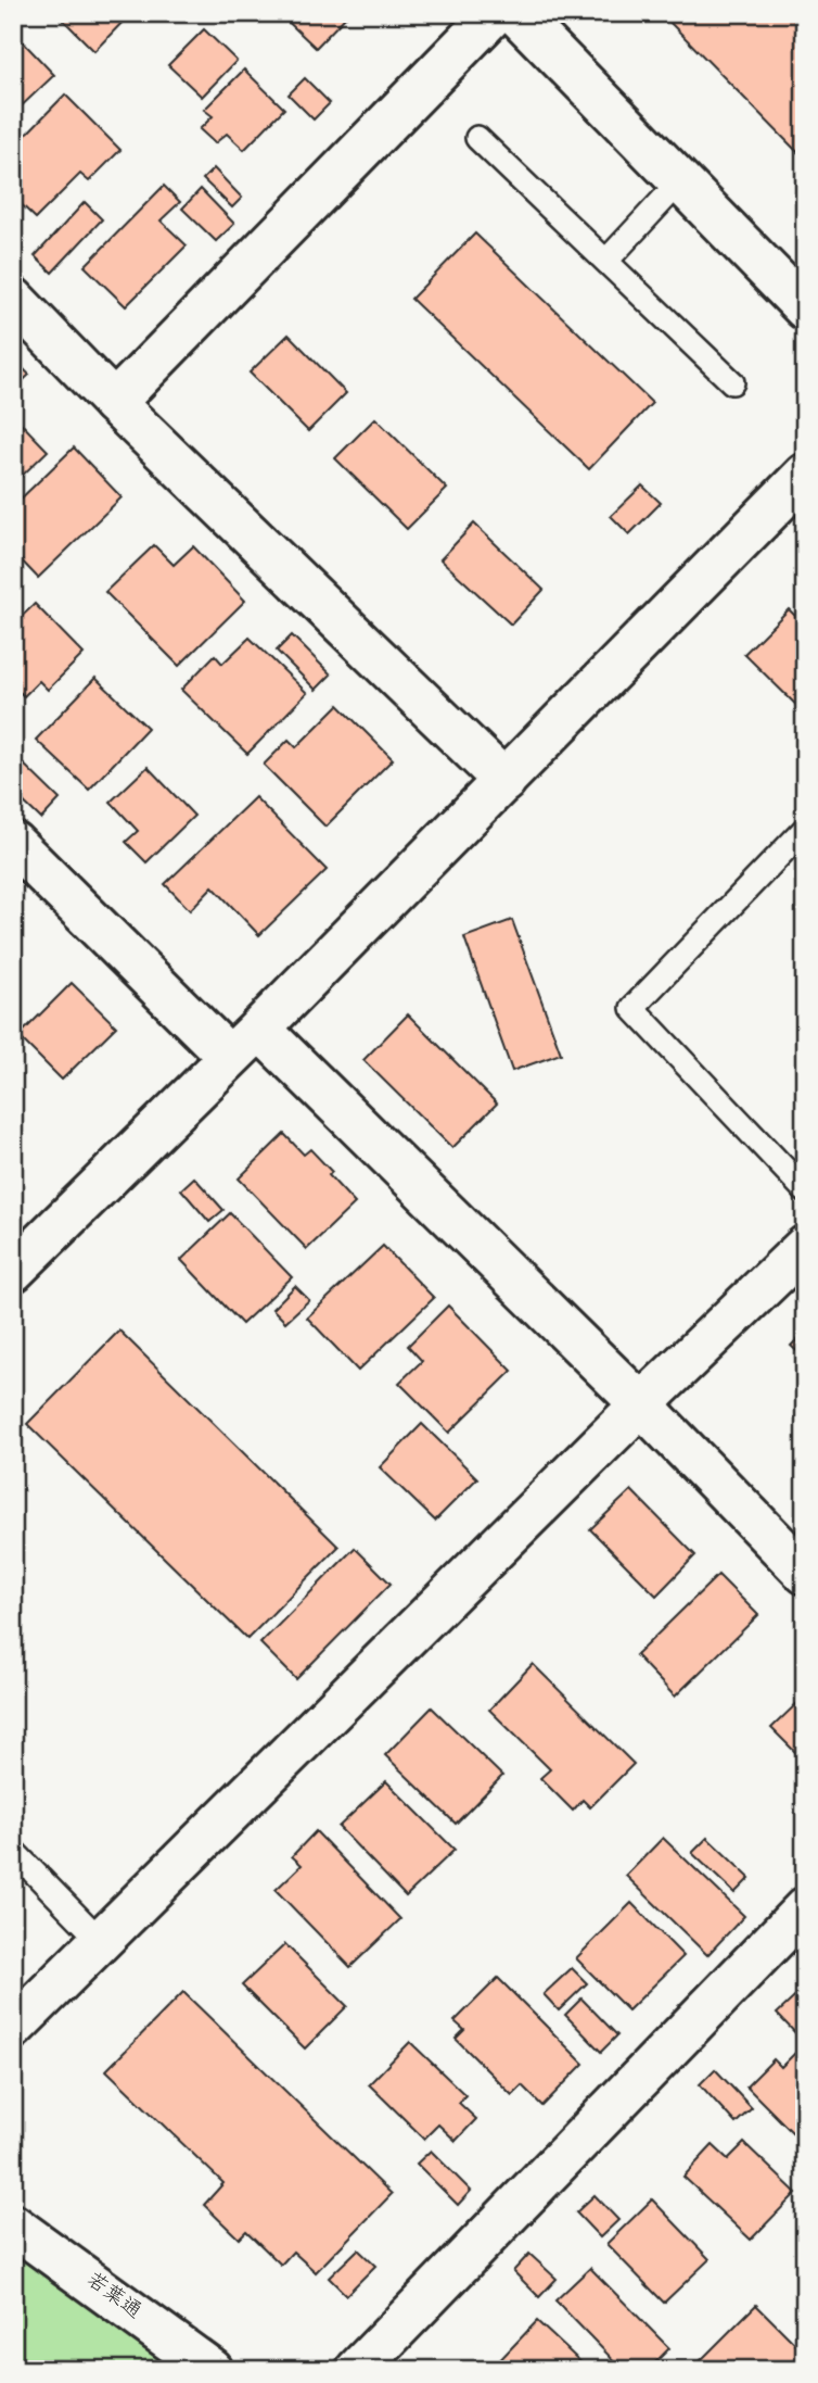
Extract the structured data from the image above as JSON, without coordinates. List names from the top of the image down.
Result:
{
  "streets": {
    "street": ["若葉通"]
  }
}
